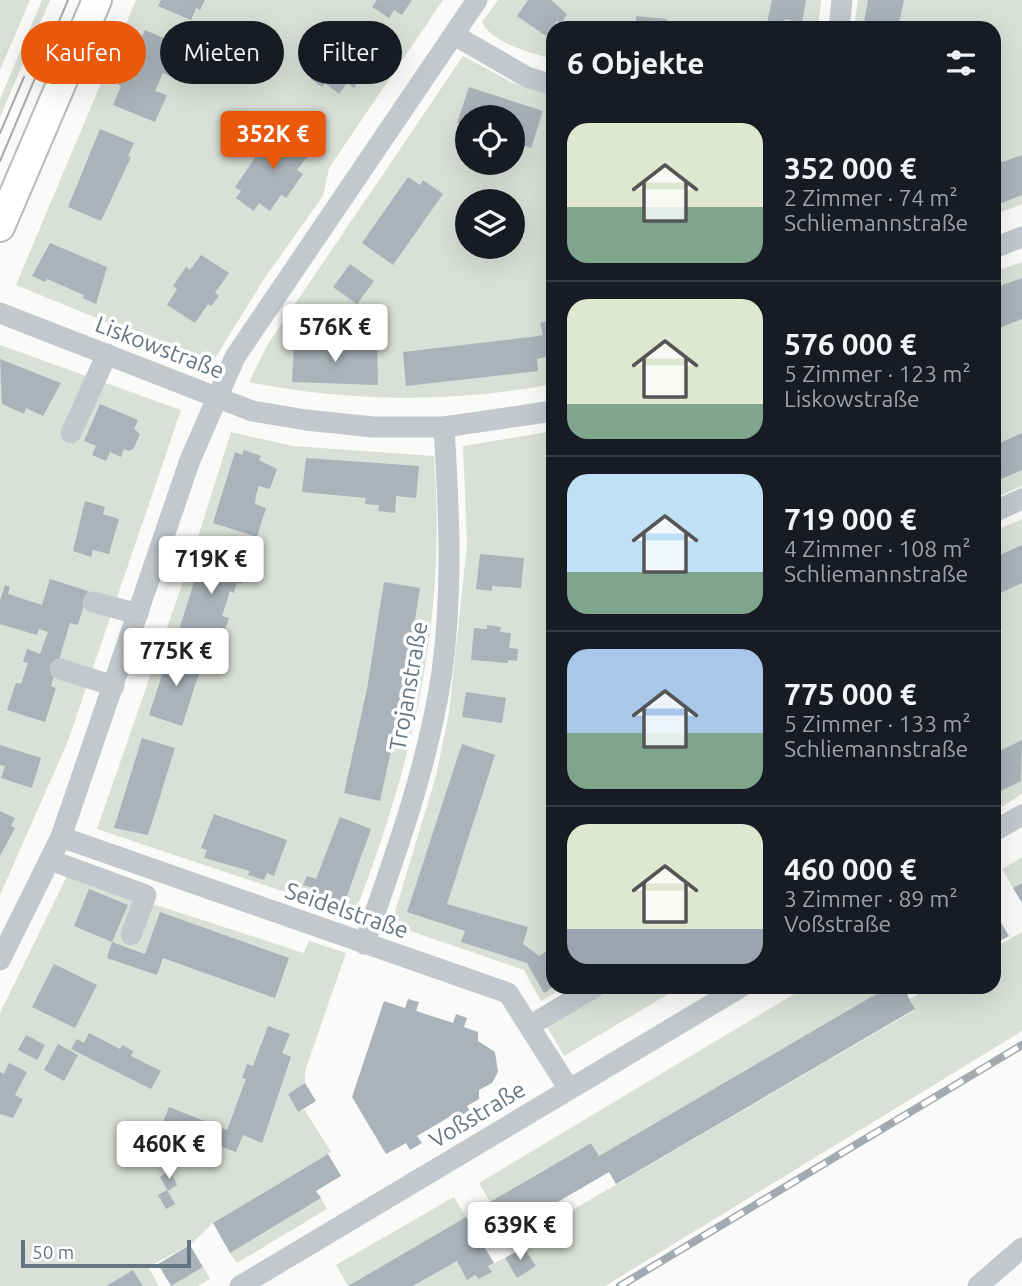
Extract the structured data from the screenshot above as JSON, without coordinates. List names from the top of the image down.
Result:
{
  "streets": {
    "street": [
      "Liskowstraße",
      "Trojanstraße",
      "Seidelstraße",
      "Voßstraße"
    ]
  },
  "crossings": [
    ["Liskowstraße", "Trojanstraße"],
    ["Trojanstraße", "Seidelstraße"],
    ["Seidelstraße", "Voßstraße"]
  ],
  "scale_bar": "50 m",
  "page": {
    "chip": ["Kaufen", "Mieten", "Filter"],
    "heading": "6 Objekte",
    "list": [
      {
        "name": "352 000 €",
        "note": "2 Zimmer · 74 m² · Schliemannstraße"
      },
      {
        "name": "576 000 €",
        "note": "5 Zimmer · 123 m² · Liskowstraße"
      },
      {
        "name": "719 000 €",
        "note": "4 Zimmer · 108 m² · Schliemannstraße"
      },
      {
        "name": "775 000 €",
        "note": "5 Zimmer · 133 m² · Schliemannstraße"
      },
      {
        "name": "460 000 €",
        "note": "3 Zimmer · 89 m² · Voßstraße"
      }
    ],
    "price": [
      "352K €",
      "576K €",
      "719K €",
      "775K €",
      "460K €",
      "639K €"
    ],
    "scale": "50 m"
  }
}
